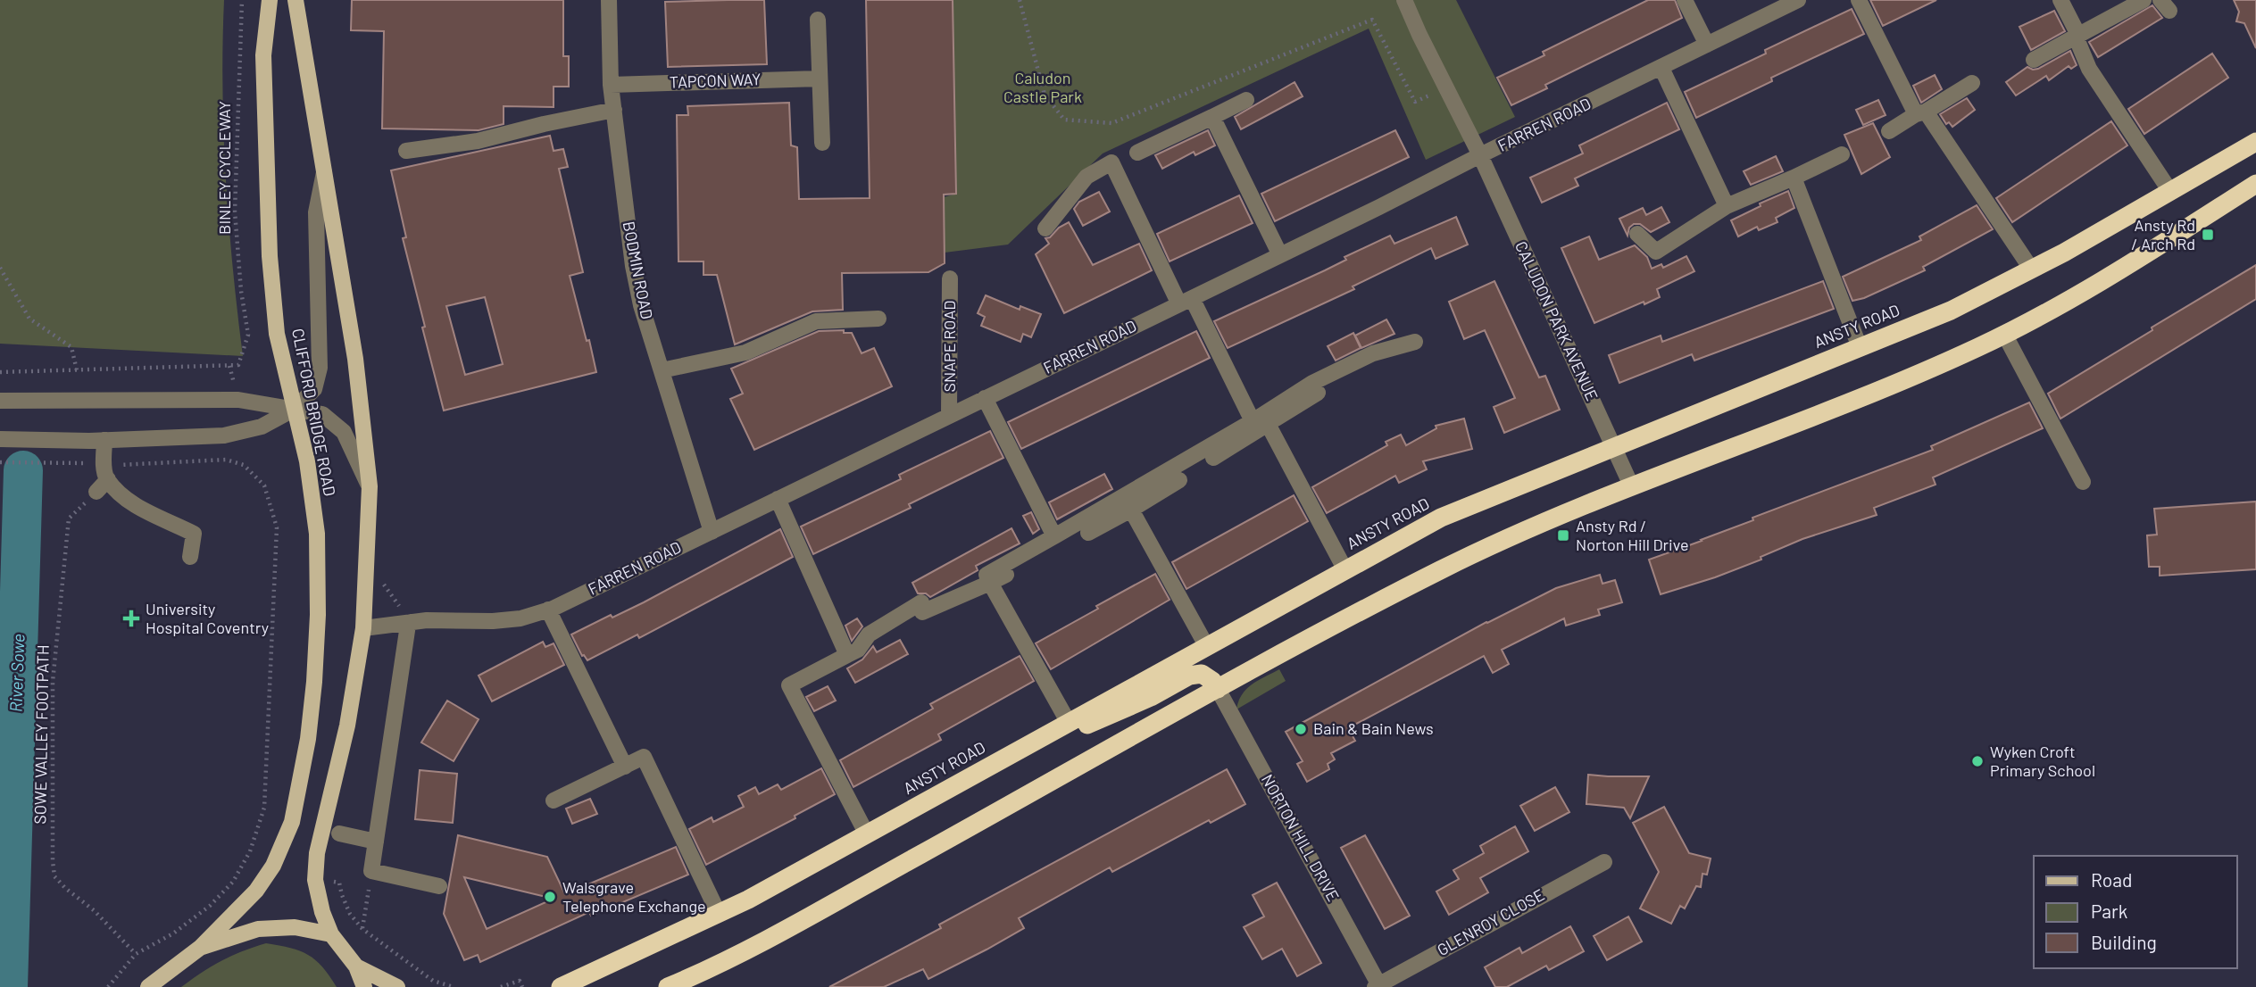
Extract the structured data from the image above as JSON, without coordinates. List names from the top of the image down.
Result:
{
  "streets": {
    "highway": ["ANSTY ROAD"],
    "main road": ["CLIFFORD BRIDGE ROAD"],
    "street": [
      "TAPCON WAY",
      "FARREN ROAD",
      "BODMIN ROAD",
      "CALUDON PARK AVENUE",
      "SNAPE ROAD",
      "NORTON HILL DRIVE",
      "GLENROY CLOSE"
    ],
    "path": ["BINLEY CYCLEWAY", "SOWE VALLEY FOOTPATH"]
  },
  "crossings": [
    ["TAPCON WAY", "BODMIN ROAD"],
    ["FARREN ROAD", "BODMIN ROAD"],
    ["FARREN ROAD", "CALUDON PARK AVENUE"],
    ["FARREN ROAD", "SNAPE ROAD"],
    ["CALUDON PARK AVENUE", "ANSTY ROAD"],
    ["NORTON HILL DRIVE", "GLENROY CLOSE"]
  ],
  "water": ["River Sowe"],
  "parks": ["Caludon Castle Park"],
  "places": {
    "transit": ["Ansty Rd / Arch Rd", "Ansty Rd / Norton Hill Drive"],
    "health": ["University Hospital Coventry"],
    "other": ["Bain & Bain News", "Wyken Croft Primary School", "Walsgrave Telephone Exchange"]
  },
  "legend": ["Road", "Park", "Building"]
}
